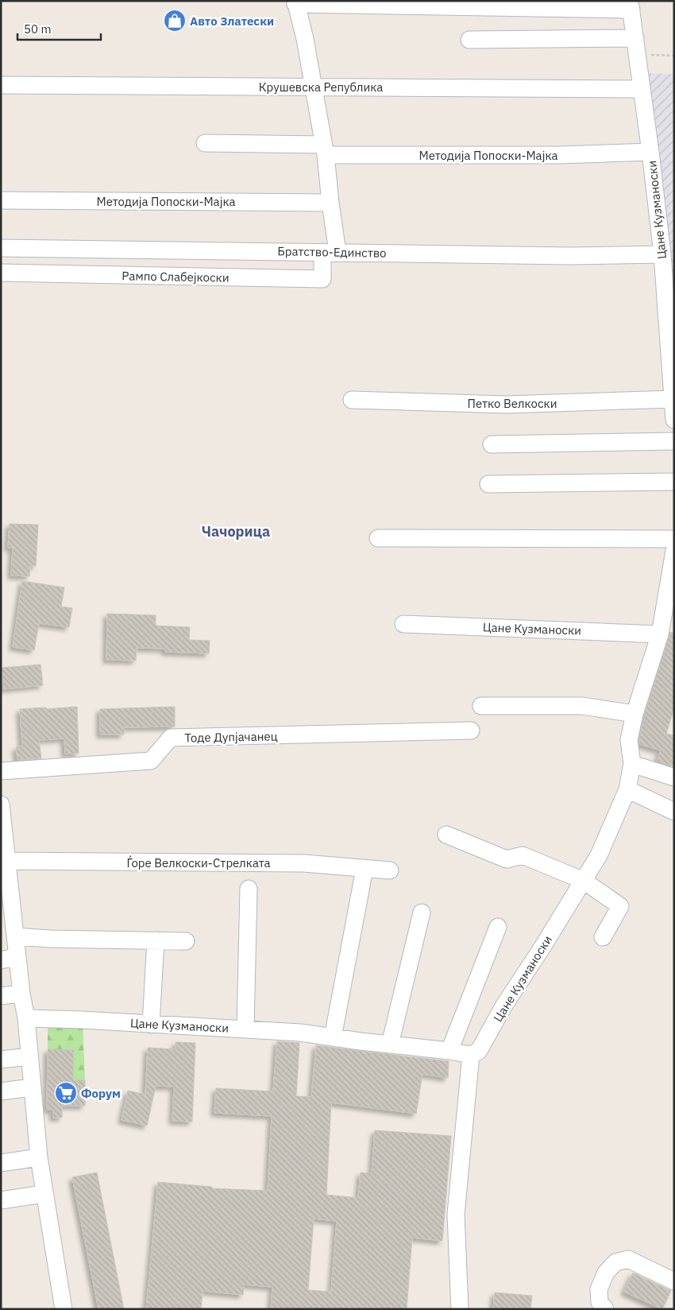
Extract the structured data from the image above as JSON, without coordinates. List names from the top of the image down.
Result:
{
  "streets": {
    "street": [
      "Крушевска Република",
      "Методија Попоски-Мајка",
      "Цане Кузманоски",
      "Братство-Единство",
      "Рампо Слабејкоски",
      "Петко Велкоски",
      "Тоде Дупјачанец",
      "Ѓоре Велкоски-Стрелката"
    ]
  },
  "crossings": [
    ["Крушевска Република", "Цане Кузманоски"],
    ["Методија Попоски-Мајка", "Цане Кузманоски"],
    ["Цане Кузманоски", "Братство-Единство"],
    ["Цане Кузманоски", "Петко Велкоски"],
    ["Братство-Единство", "Рампо Слабејкоски"]
  ],
  "districts": ["Чачорица"],
  "places": {
    "shop": ["Авто Златески"],
    "supermarket": ["Форум"]
  },
  "scale_bar": "50 m"
}
